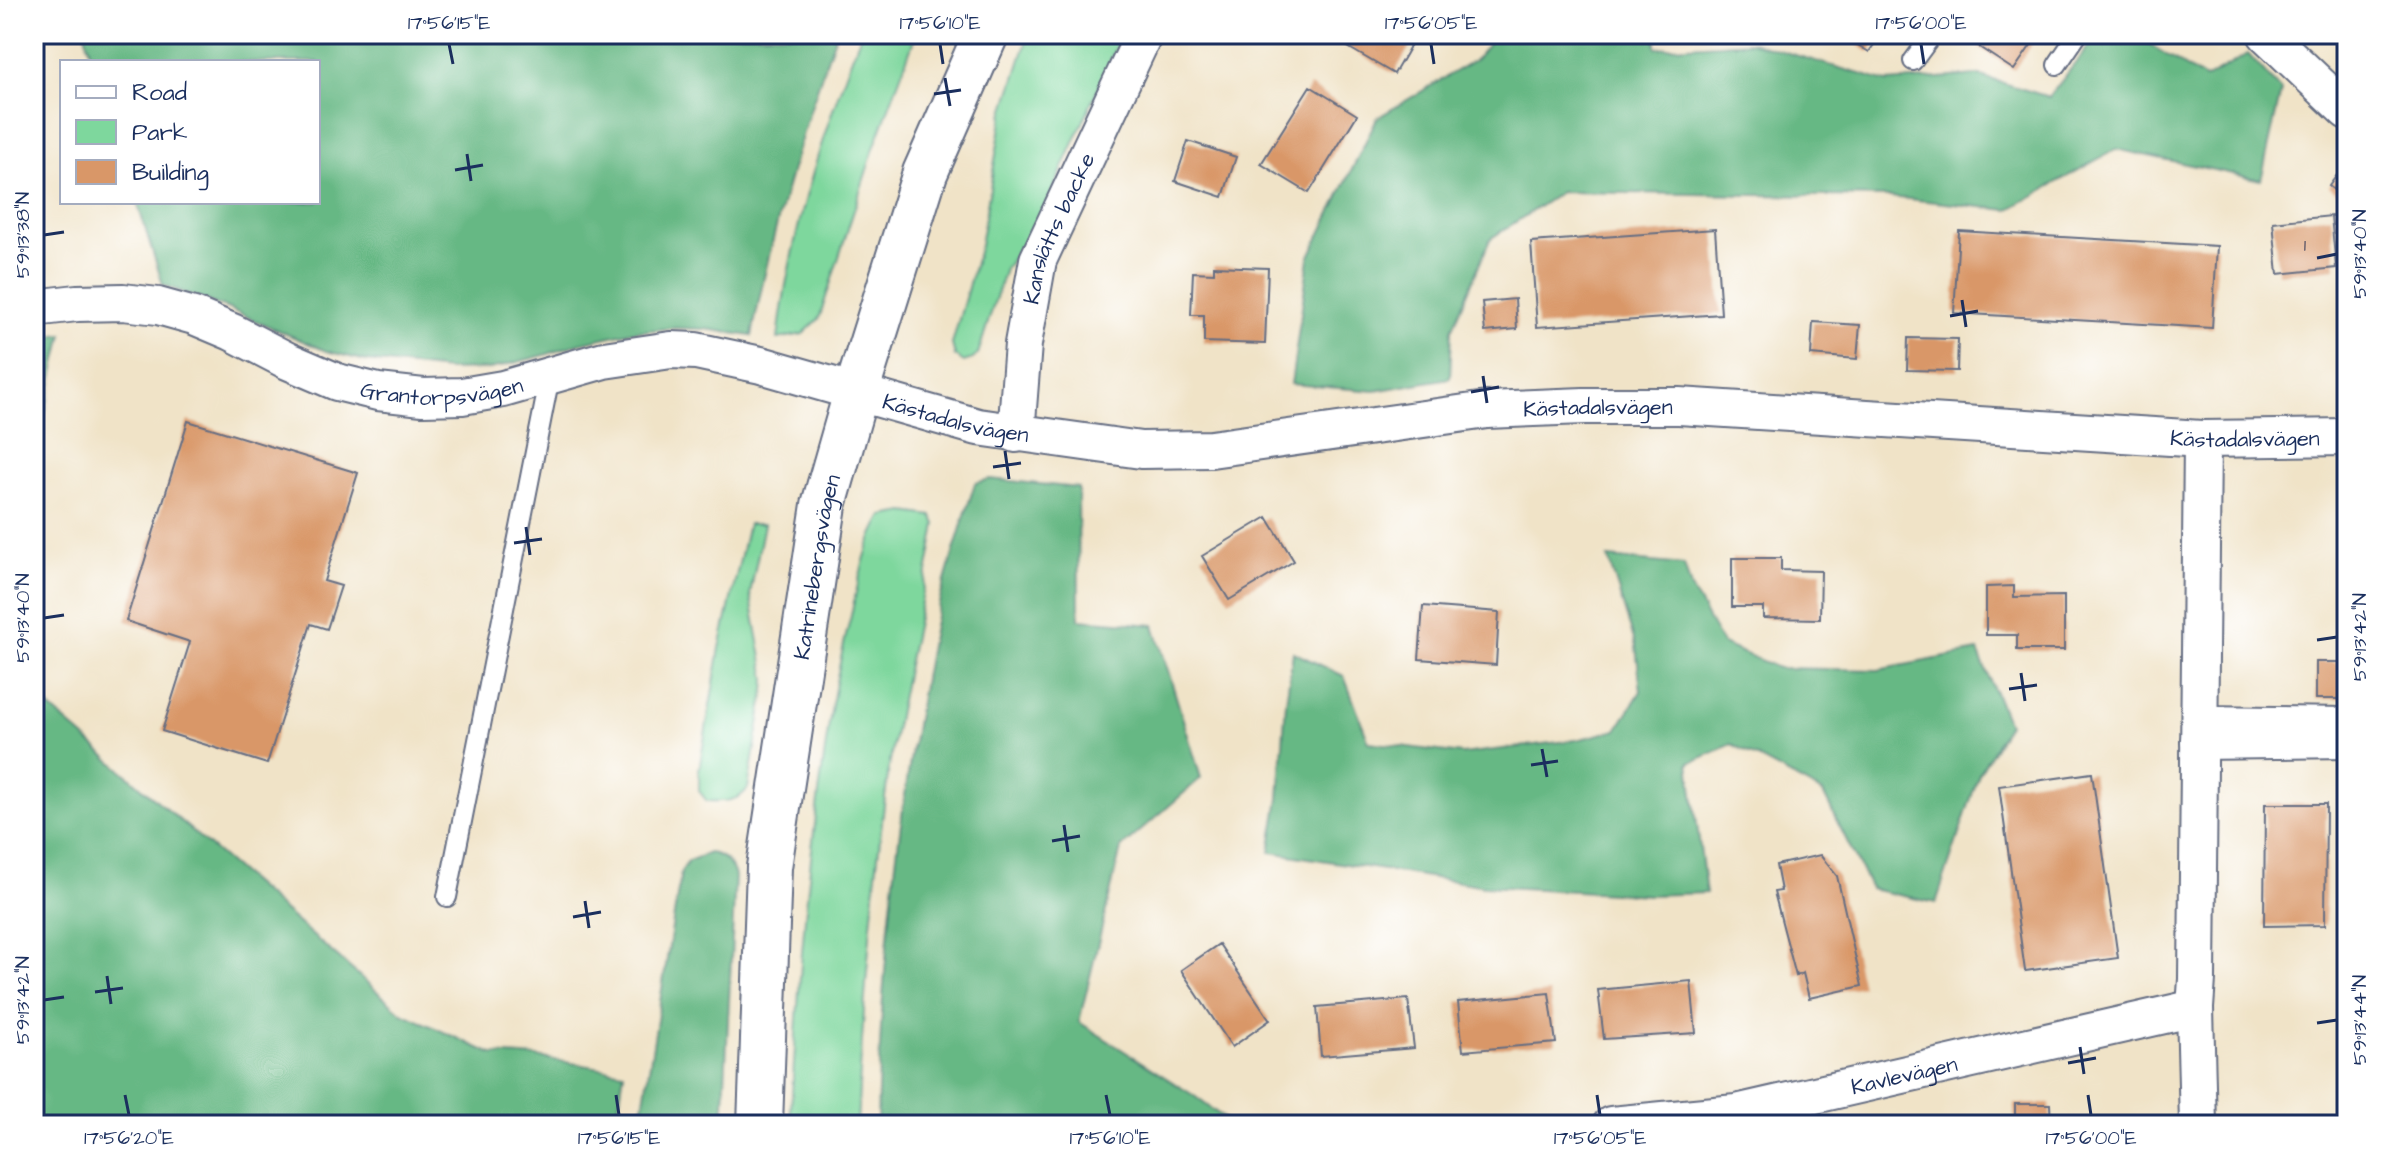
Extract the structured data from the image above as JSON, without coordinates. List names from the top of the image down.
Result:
{
  "streets": {
    "street": [
      "Kanslätts backe",
      "Grantorpsvägen",
      "Kästadalsvägen",
      "Katrinebergsvägen",
      "Kavlevägen"
    ]
  },
  "crossings": [
    ["Kanslätts backe", "Kästadalsvägen"],
    ["Grantorpsvägen", "Kästadalsvägen"],
    ["Grantorpsvägen", "Katrinebergsvägen"],
    ["Kästadalsvägen", "Katrinebergsvägen"]
  ],
  "house_numbers": ["1"],
  "legend": ["Road", "Park", "Building"],
  "coordinates": [
    "17°56'15\"E",
    "17°56'10\"E",
    "17°56'05\"E",
    "17°56'00\"E",
    "59°13'38\"N",
    "59°13'40\"N",
    "59°13'42\"N",
    "59°13'44\"N",
    "17°56'20\"E"
  ]
}
